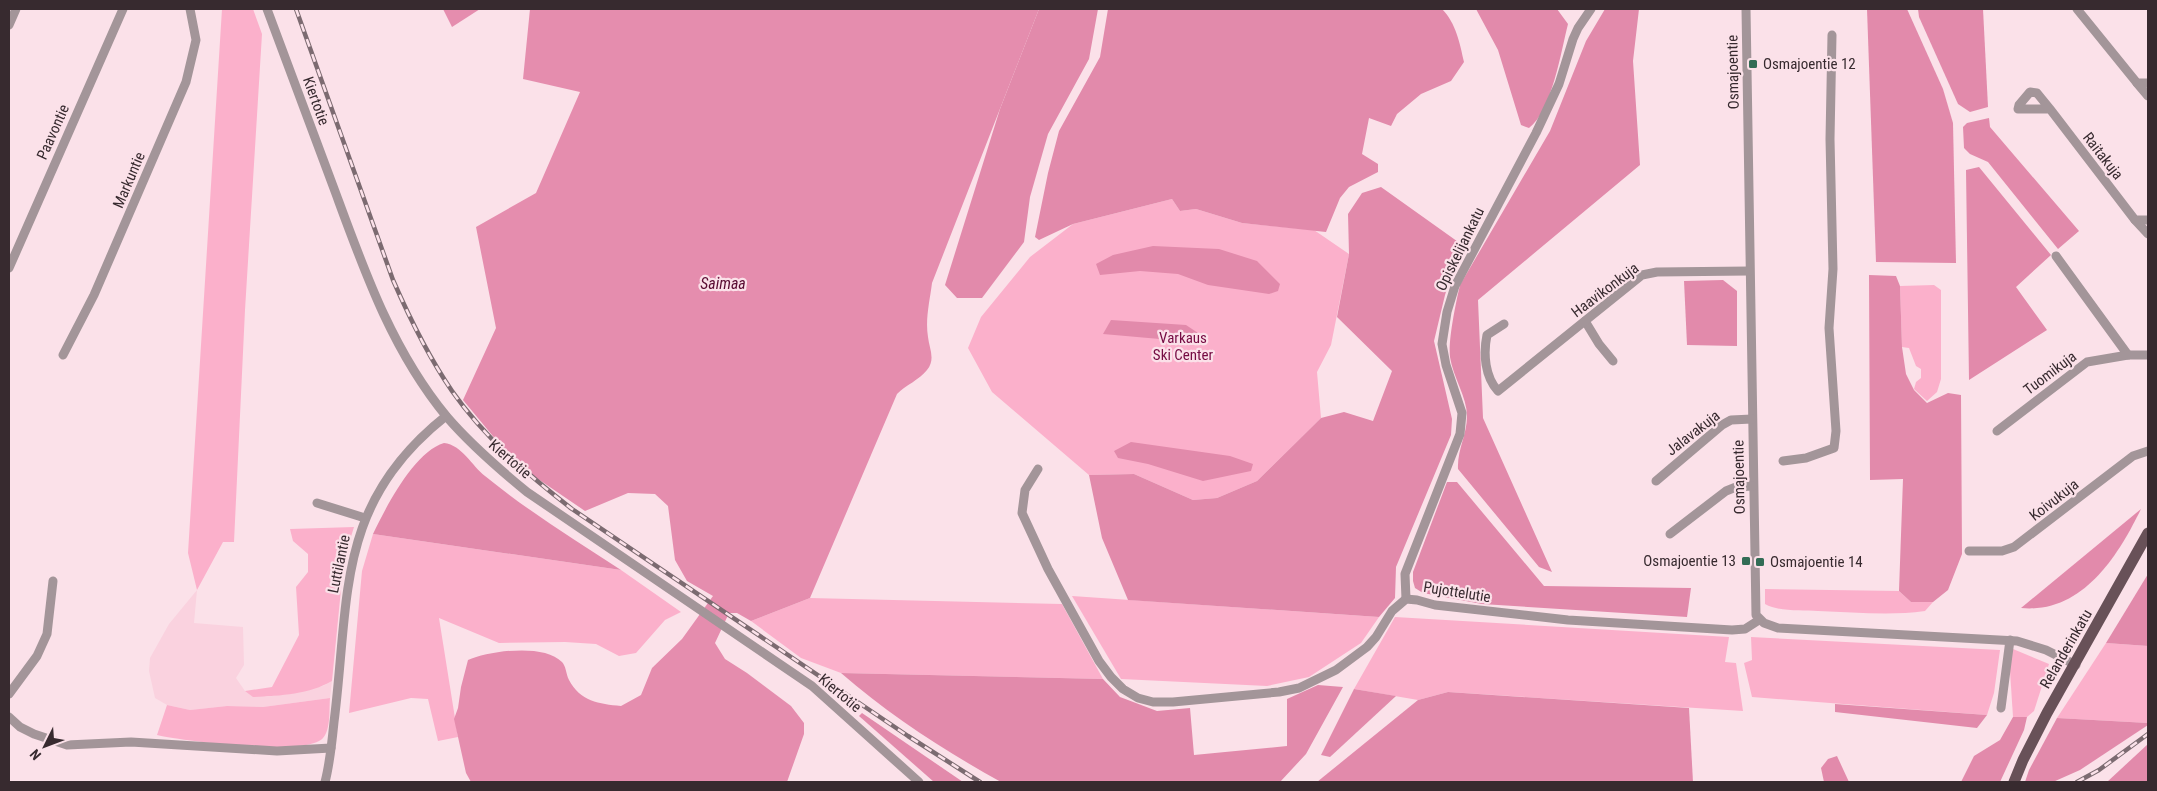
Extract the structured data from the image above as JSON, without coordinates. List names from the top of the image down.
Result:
{
  "streets": {
    "main road": ["Relanderinkatu"],
    "street": [
      "Osmajoentie",
      "Kiertotie",
      "Paavontie",
      "Raitakuja",
      "Markuntie",
      "Opiskelijankatu",
      "Haavikonkuja",
      "Tuomikuja",
      "Jalavakuja",
      "Koivukuja",
      "Luttilantie",
      "Pujottelutie"
    ]
  },
  "crossings": [
    ["Osmajoentie", "Haavikonkuja"],
    ["Osmajoentie", "Jalavakuja"],
    ["Osmajoentie", "Pujottelutie"],
    ["Kiertotie", "Luttilantie"],
    ["Opiskelijankatu", "Pujottelutie"]
  ],
  "water": ["Saimaa"],
  "parks": ["Varkaus Ski Center"],
  "places": {
    "transit": ["Osmajoentie 12", "Osmajoentie 13", "Osmajoentie 14"]
  },
  "north": "bottom left"
}
